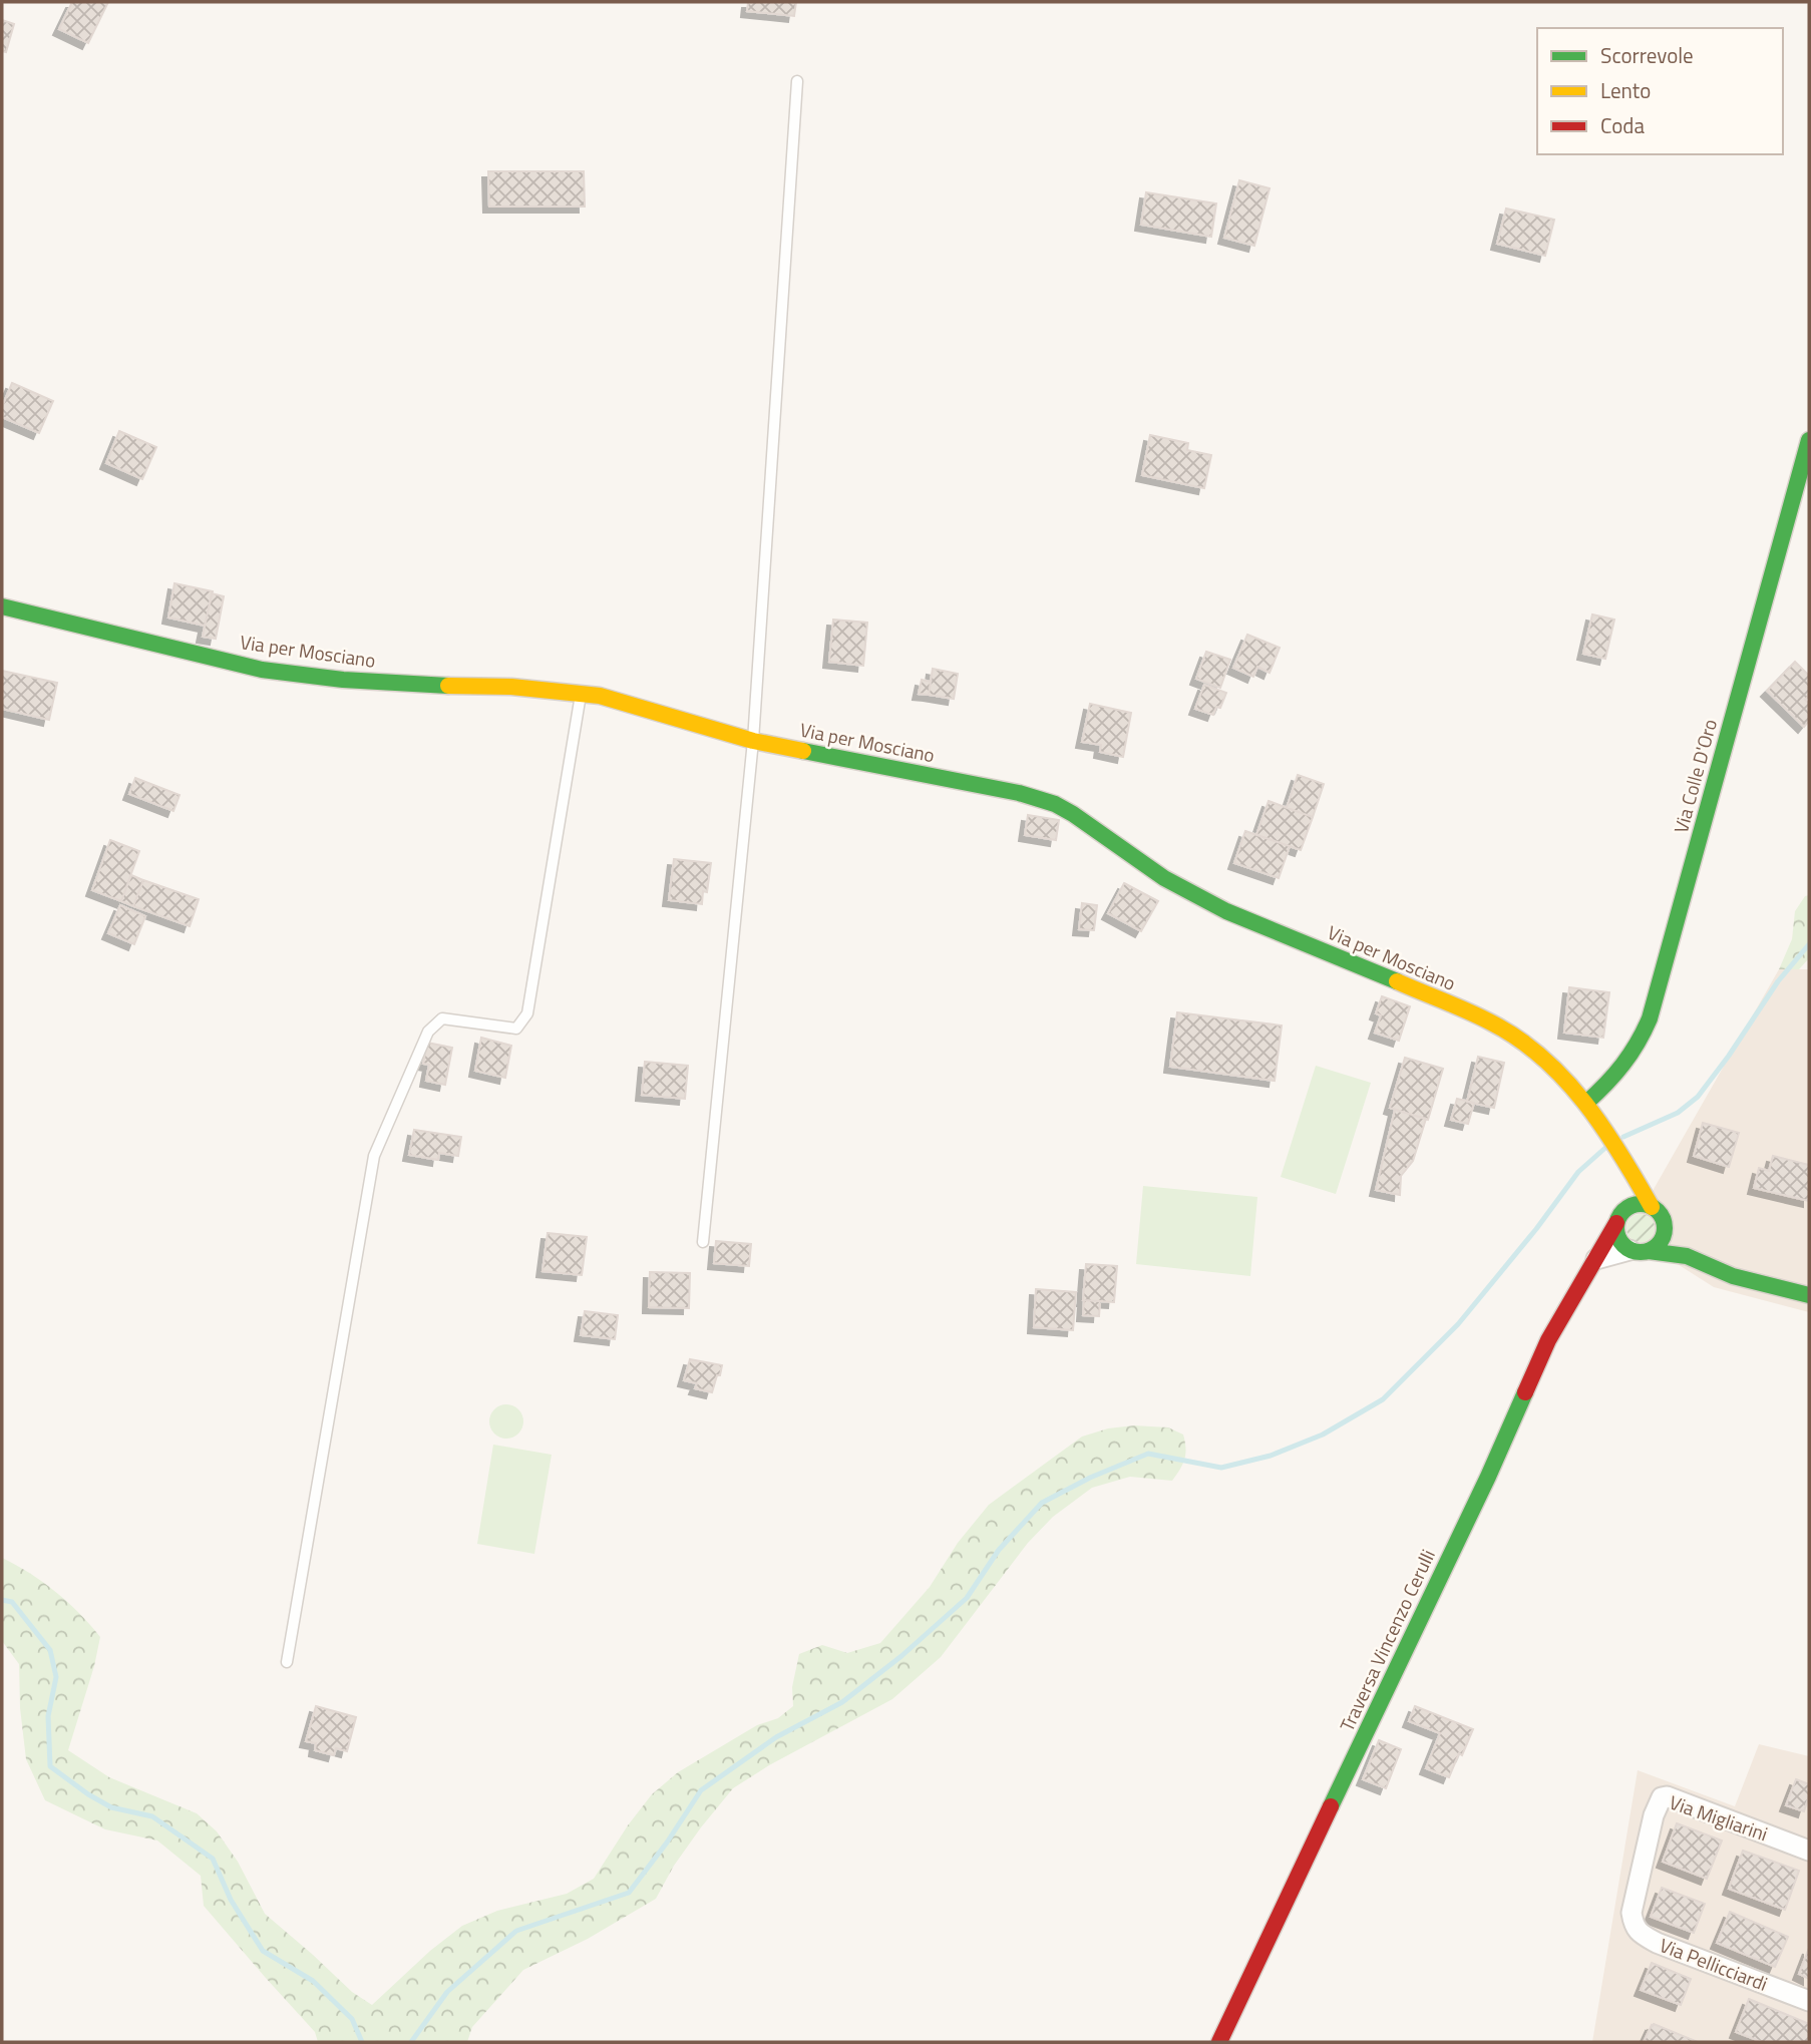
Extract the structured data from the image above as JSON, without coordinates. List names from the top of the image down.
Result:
{
  "streets": {
    "main road": ["Via per Mosciano", "Via Colle D'Oro", "Traversa Vincenzo Cerulli"],
    "street": ["Via Migliarini", "Via Pellicciardi"]
  },
  "crossings": [
    ["Via per Mosciano", "Via Colle D'Oro"],
    ["Via per Mosciano", "Traversa Vincenzo Cerulli"],
    ["Via Migliarini", "Via Pellicciardi"]
  ],
  "legend": ["Scorrevole", "Lento", "Coda"]
}
